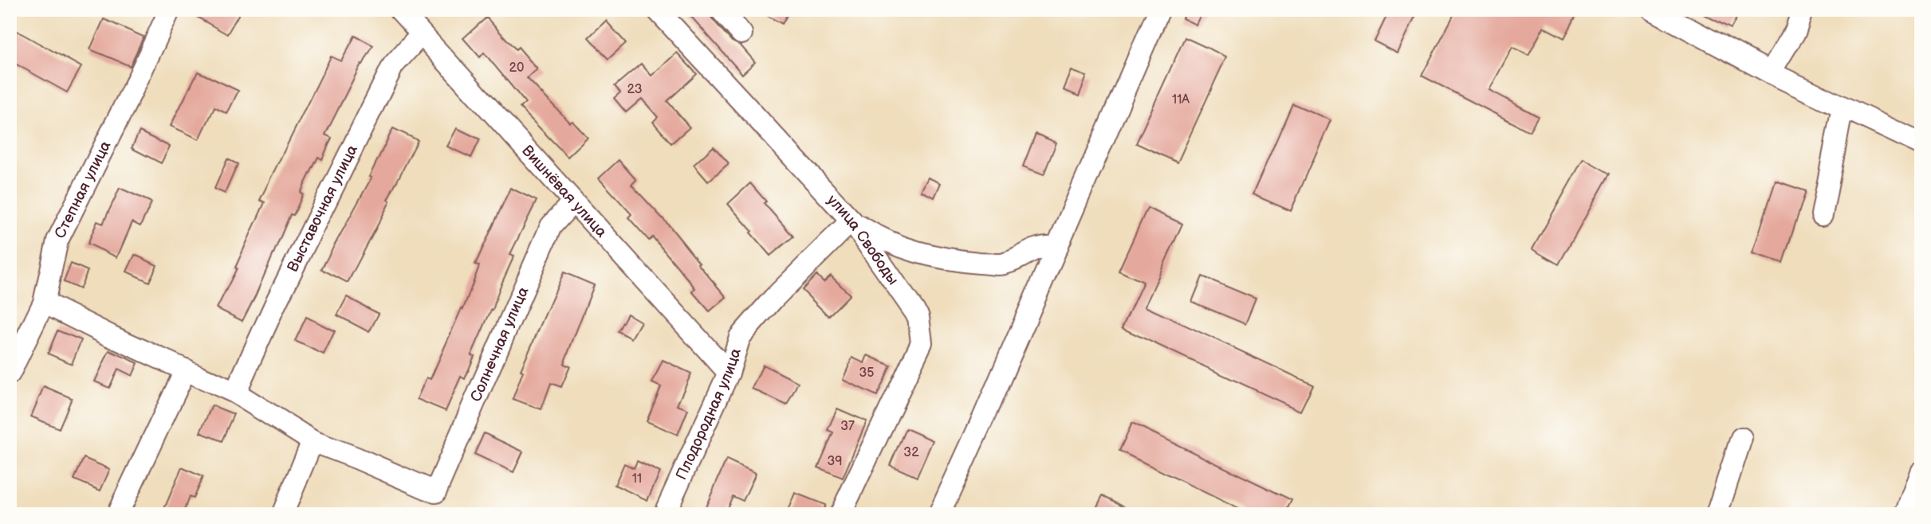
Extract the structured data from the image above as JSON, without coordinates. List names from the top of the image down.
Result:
{
  "streets": {
    "street": [
      "Степная улица",
      "Вишнёвая улица",
      "Выставочная улица",
      "улица Свободы",
      "Солнечная улица",
      "Плодородная улица"
    ]
  },
  "crossings": [
    ["Вишнёвая улица", "Выставочная улица"],
    ["Вишнёвая улица", "Солнечная улица"],
    ["Вишнёвая улица", "Плодородная улица"],
    ["улица Свободы", "Плодородная улица"]
  ],
  "house_numbers": [
    "20",
    "23",
    "11А",
    "35",
    "37",
    "32",
    "39",
    "11"
  ]
}
